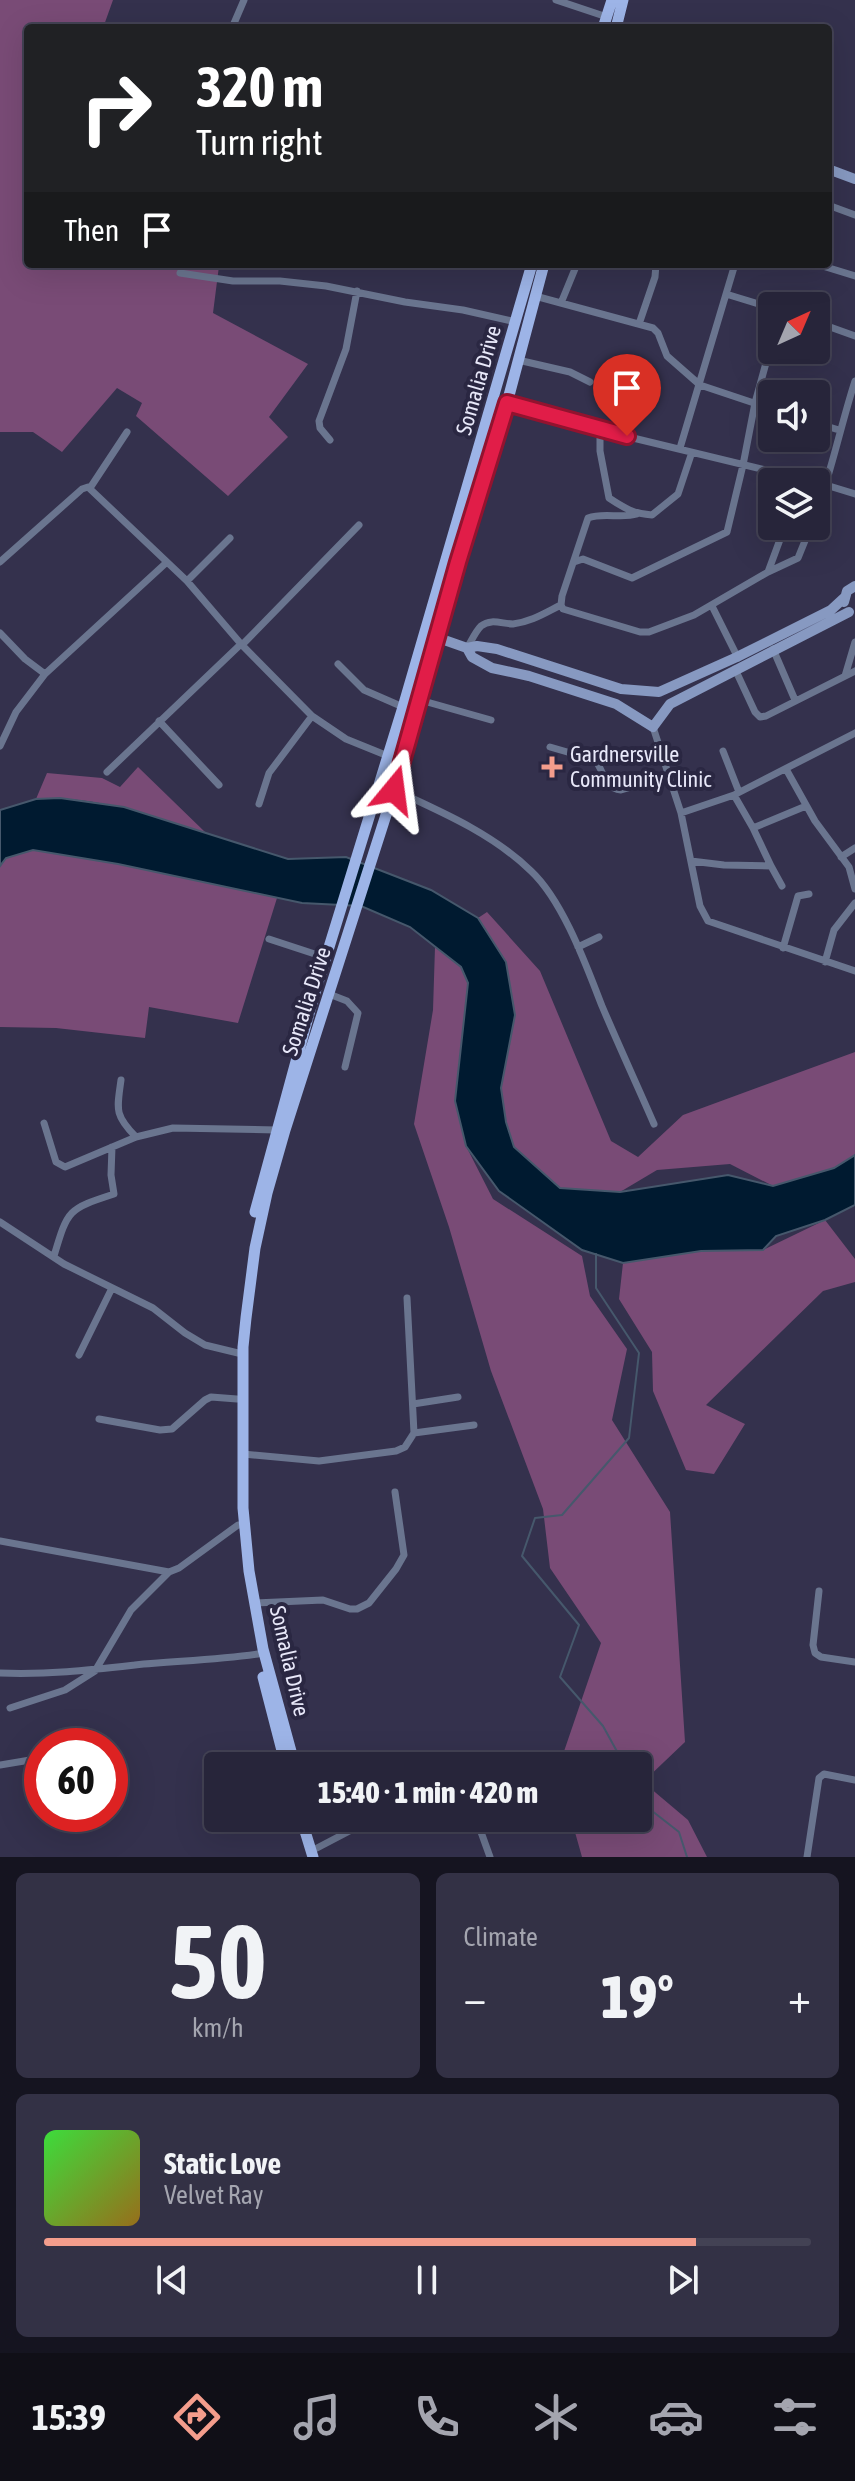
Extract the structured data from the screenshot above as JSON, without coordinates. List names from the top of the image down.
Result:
{
  "streets": {
    "main road": ["Somalia Drive"]
  },
  "places": {
    "health": ["Gardnersville Community Clinic"]
  },
  "north": "top right",
  "page": {
    "turn": ["320 m", "Turn right"],
    "then": "Then",
    "limit": "60",
    "trip": "15:40 · 1 min · 420 m",
    "tile": [
      ["50", "km/h"],
      "Climate"
    ],
    "heat": ["−", "19°", "+"],
    "song": ["Static Love", "Velvet Ray"],
    "tabs": "15:39"
  }
}
